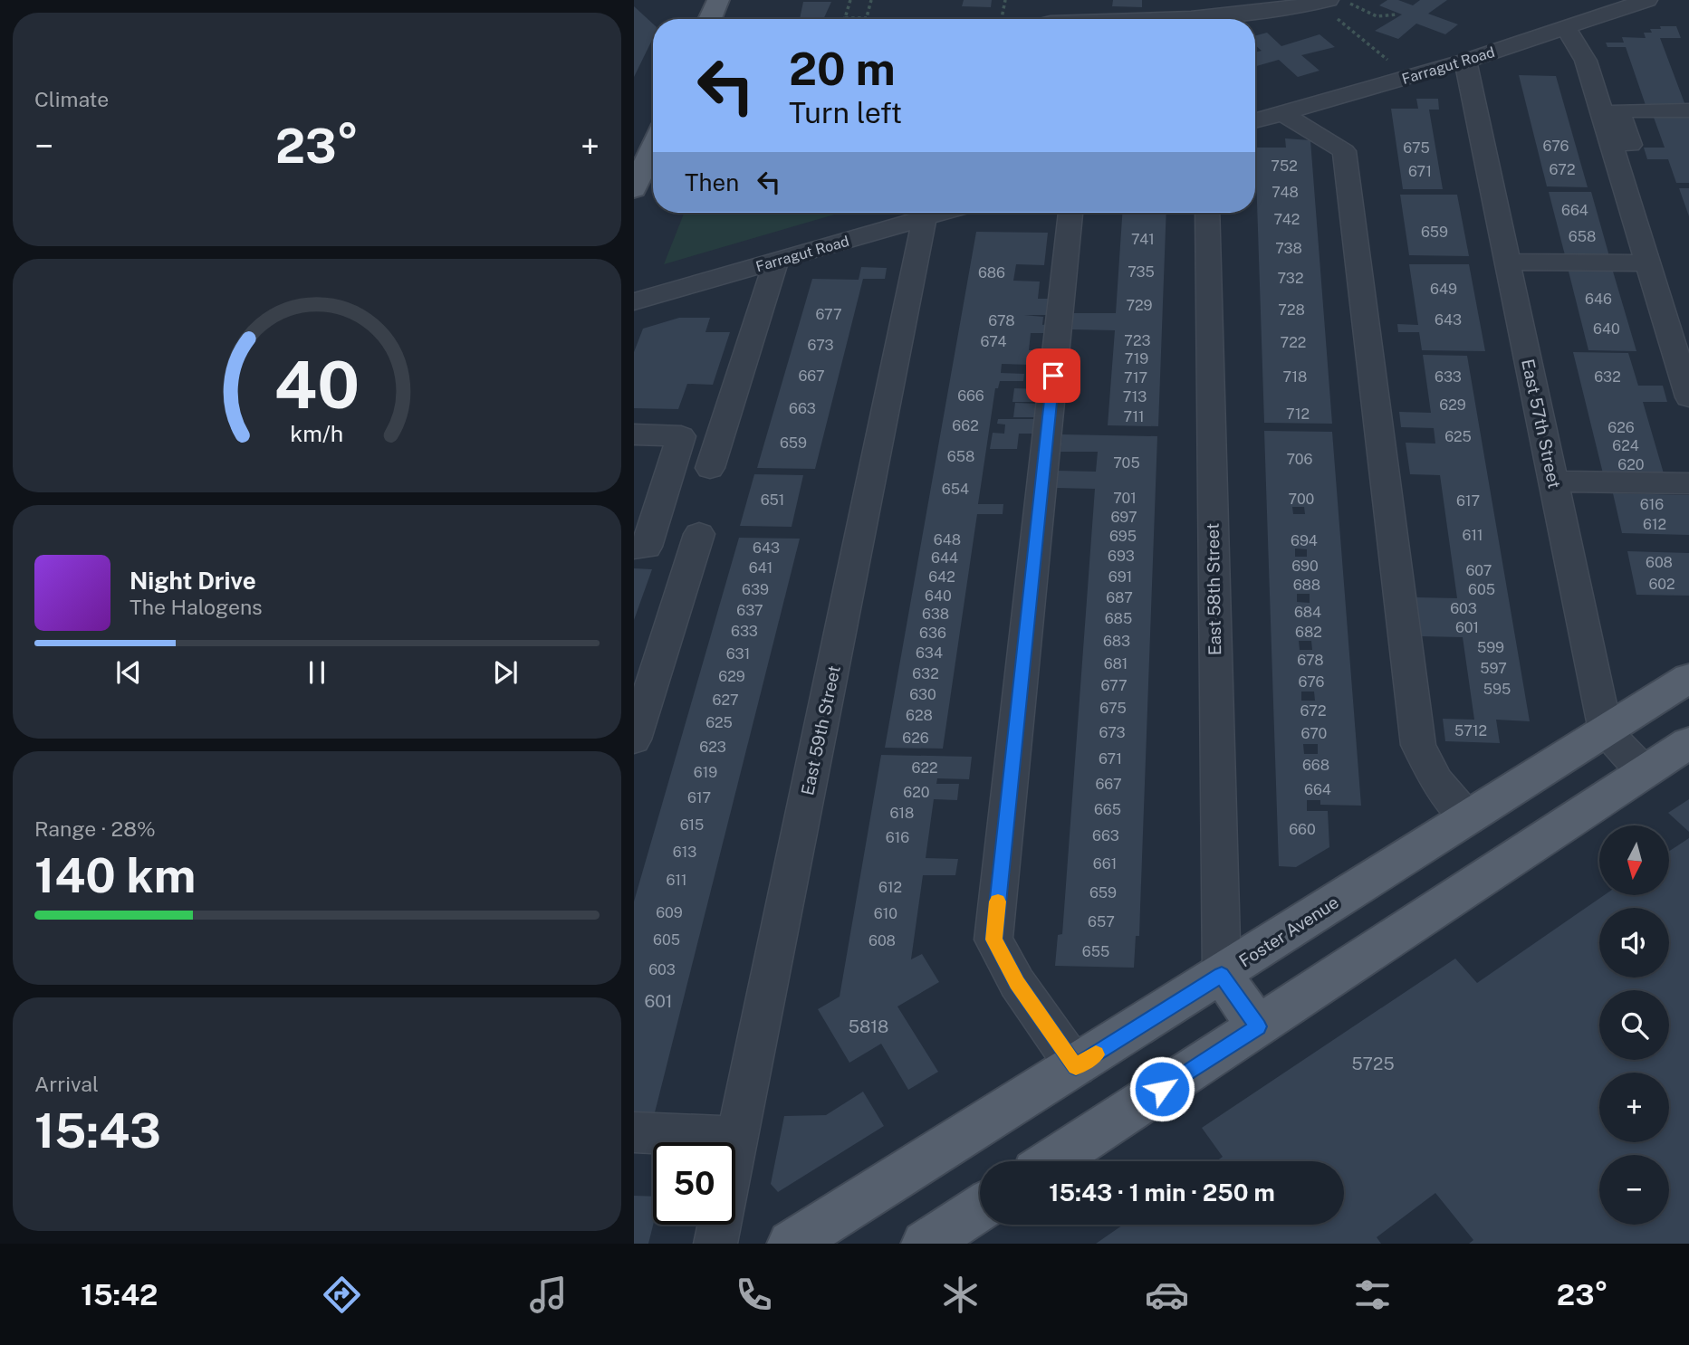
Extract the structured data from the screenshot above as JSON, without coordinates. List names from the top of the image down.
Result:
{
  "streets": {
    "main road": ["Foster Avenue"],
    "street": [
      "Farragut Road",
      "East 57th Street",
      "East 58th Street",
      "East 59th Street"
    ]
  },
  "crossings": [
    ["Farragut Road", "East 57th Street"],
    ["Farragut Road", "East 59th Street"],
    ["East 57th Street", "Foster Avenue"],
    ["East 58th Street", "Foster Avenue"]
  ],
  "house_numbers": [
    "676",
    "675",
    "752",
    "672",
    "671",
    "748",
    "664",
    "742",
    "659",
    "658",
    "741",
    "738",
    "735",
    "686",
    "732",
    "649",
    "646",
    "729",
    "728",
    "677",
    "643",
    "678",
    "640",
    "723",
    "674",
    "722",
    "673",
    "719",
    "667",
    "718",
    "633",
    "632",
    "717",
    "666",
    "713",
    "629",
    "663",
    "712",
    "711",
    "662",
    "626",
    "625",
    "659",
    "624",
    "658",
    "706",
    "705",
    "620",
    "654",
    "701",
    "700",
    "651",
    "617",
    "616",
    "697",
    "612",
    "611",
    "695",
    "648",
    "694",
    "643",
    "693",
    "644",
    "608",
    "690",
    "641",
    "607",
    "642",
    "691",
    "602",
    "688",
    "639",
    "605",
    "640",
    "687",
    "603",
    "637",
    "684",
    "638",
    "685",
    "601",
    "633",
    "682",
    "636",
    "683",
    "599",
    "634",
    "631",
    "678",
    "681",
    "597",
    "632",
    "629",
    "676",
    "677",
    "595",
    "630",
    "627",
    "675",
    "672",
    "628",
    "625",
    "5712",
    "673",
    "670",
    "626",
    "623",
    "671",
    "668",
    "622",
    "619",
    "667",
    "664",
    "620",
    "617",
    "665",
    "618",
    "615",
    "660",
    "663",
    "616",
    "613",
    "661",
    "611",
    "612",
    "659",
    "609",
    "610",
    "657",
    "605",
    "608",
    "655",
    "603",
    "601",
    "5818",
    "5725"
  ],
  "north": "bottom",
  "page": {
    "tile": [
      "Climate",
      ["Range · 28%", "140 km"],
      ["Arrival", "15:43"]
    ],
    "turn": ["20 m", "Turn left"],
    "heat": ["−", "23°", "+"],
    "then": "Then",
    "song": ["Night Drive", "The Halogens"],
    "map_buttons": ["+", "−"],
    "limit": "50",
    "trip": "15:43 · 1 min · 250 m",
    "tabs": ["15:42", "23°"],
    "gauge": ["40", "km/h"]
  }
}
